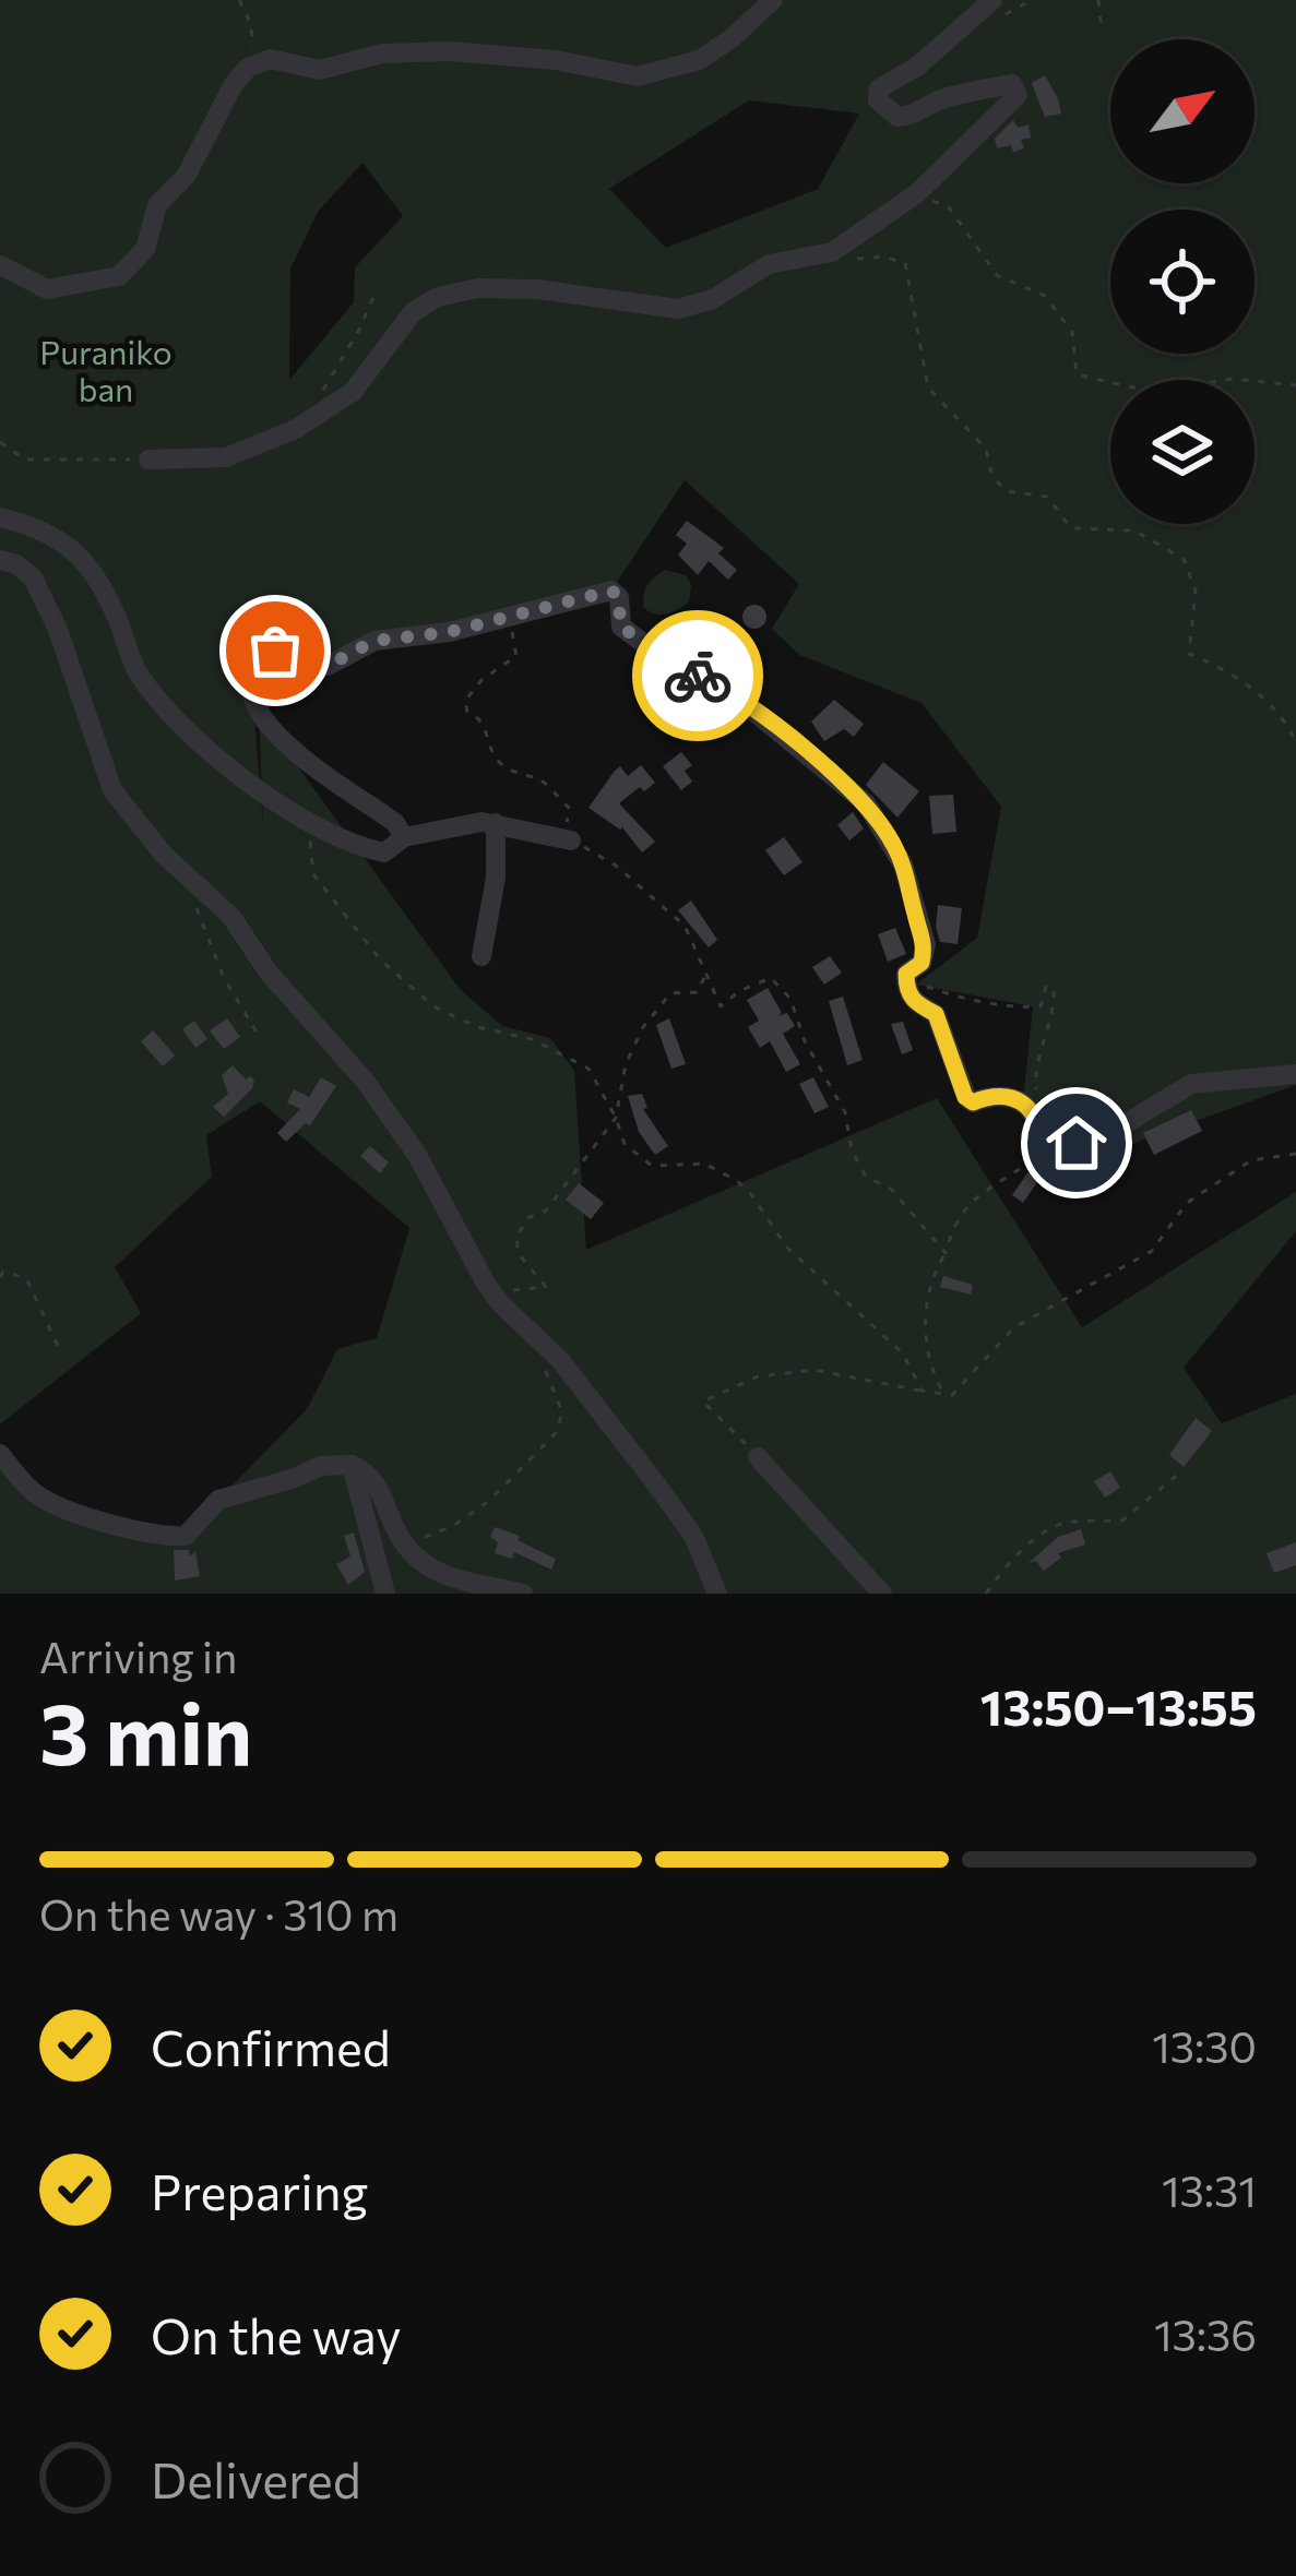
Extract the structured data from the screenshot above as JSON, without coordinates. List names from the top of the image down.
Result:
{
  "parks": ["Puraniko ban"],
  "north": "top right",
  "page": {
    "heading": ["3 min", "Arriving in", "13:50–13:55"],
    "bar": "On the way · 310 m",
    "list": [
      ["Confirmed", "13:30"],
      ["Preparing", "13:31"],
      ["On the way", "13:36"],
      "Delivered"
    ]
  }
}
